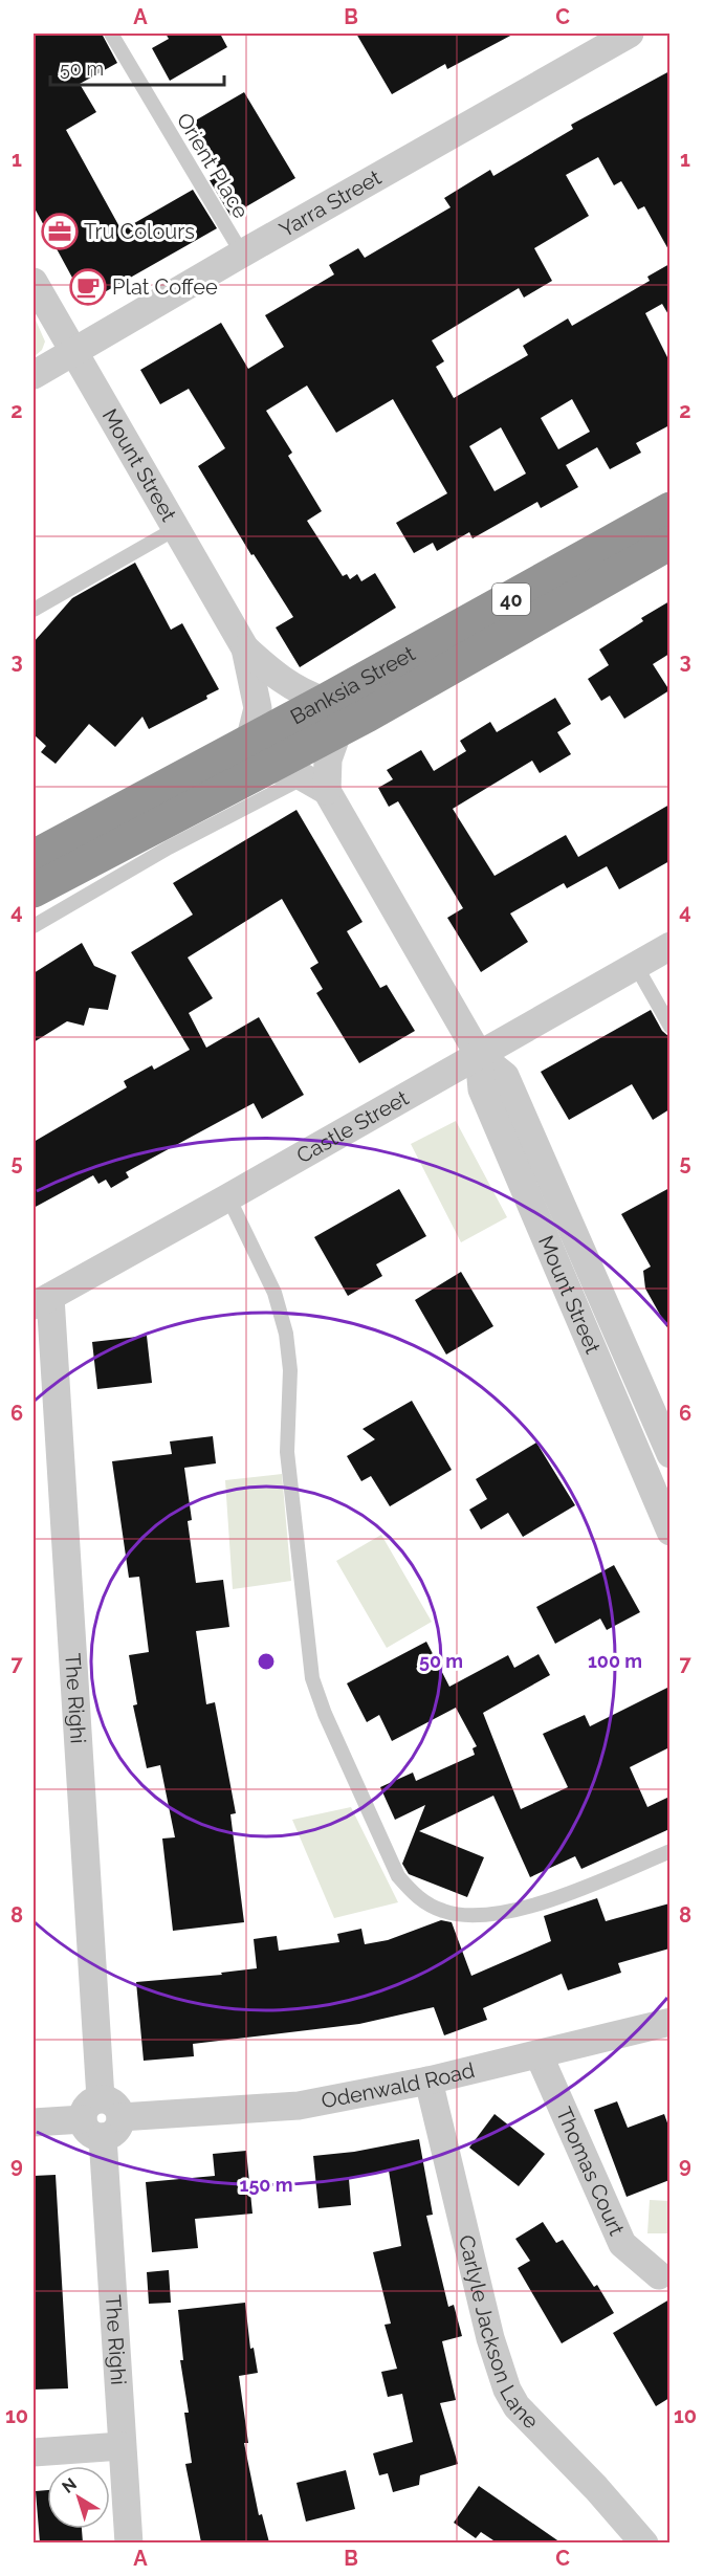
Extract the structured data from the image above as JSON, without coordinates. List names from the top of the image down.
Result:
{
  "streets": {
    "highway": ["40", "Banksia Street"],
    "street": [
      "Yarra Street",
      "Mount Street",
      "Castle Street",
      "The Righi",
      "Odenwald Road",
      "Thomas Court",
      "Carlyle Jackson Lane"
    ],
    "lane": ["Orient Place"]
  },
  "crossings": [
    ["Orient Place", "Yarra Street"],
    ["Yarra Street", "Mount Street"],
    ["Mount Street", "Banksia Street"],
    ["Mount Street", "Castle Street"],
    ["Castle Street", "The Righi"],
    ["The Righi", "Odenwald Road"],
    ["Odenwald Road", "Thomas Court"],
    ["Odenwald Road", "Carlyle Jackson Lane"]
  ],
  "places": {
    "office": ["Tru Colours"],
    "cafe": ["Plat Coffee"]
  },
  "scale_bar": "50 m",
  "north": "top left",
  "grid": {
    "columns": ["A", "B", "C"],
    "rows": [
      "1",
      "2",
      "3",
      "4",
      "5",
      "6",
      "7",
      "8",
      "9",
      "10"
    ]
  },
  "rings": ["50 m", "100 m", "150 m"]
}
